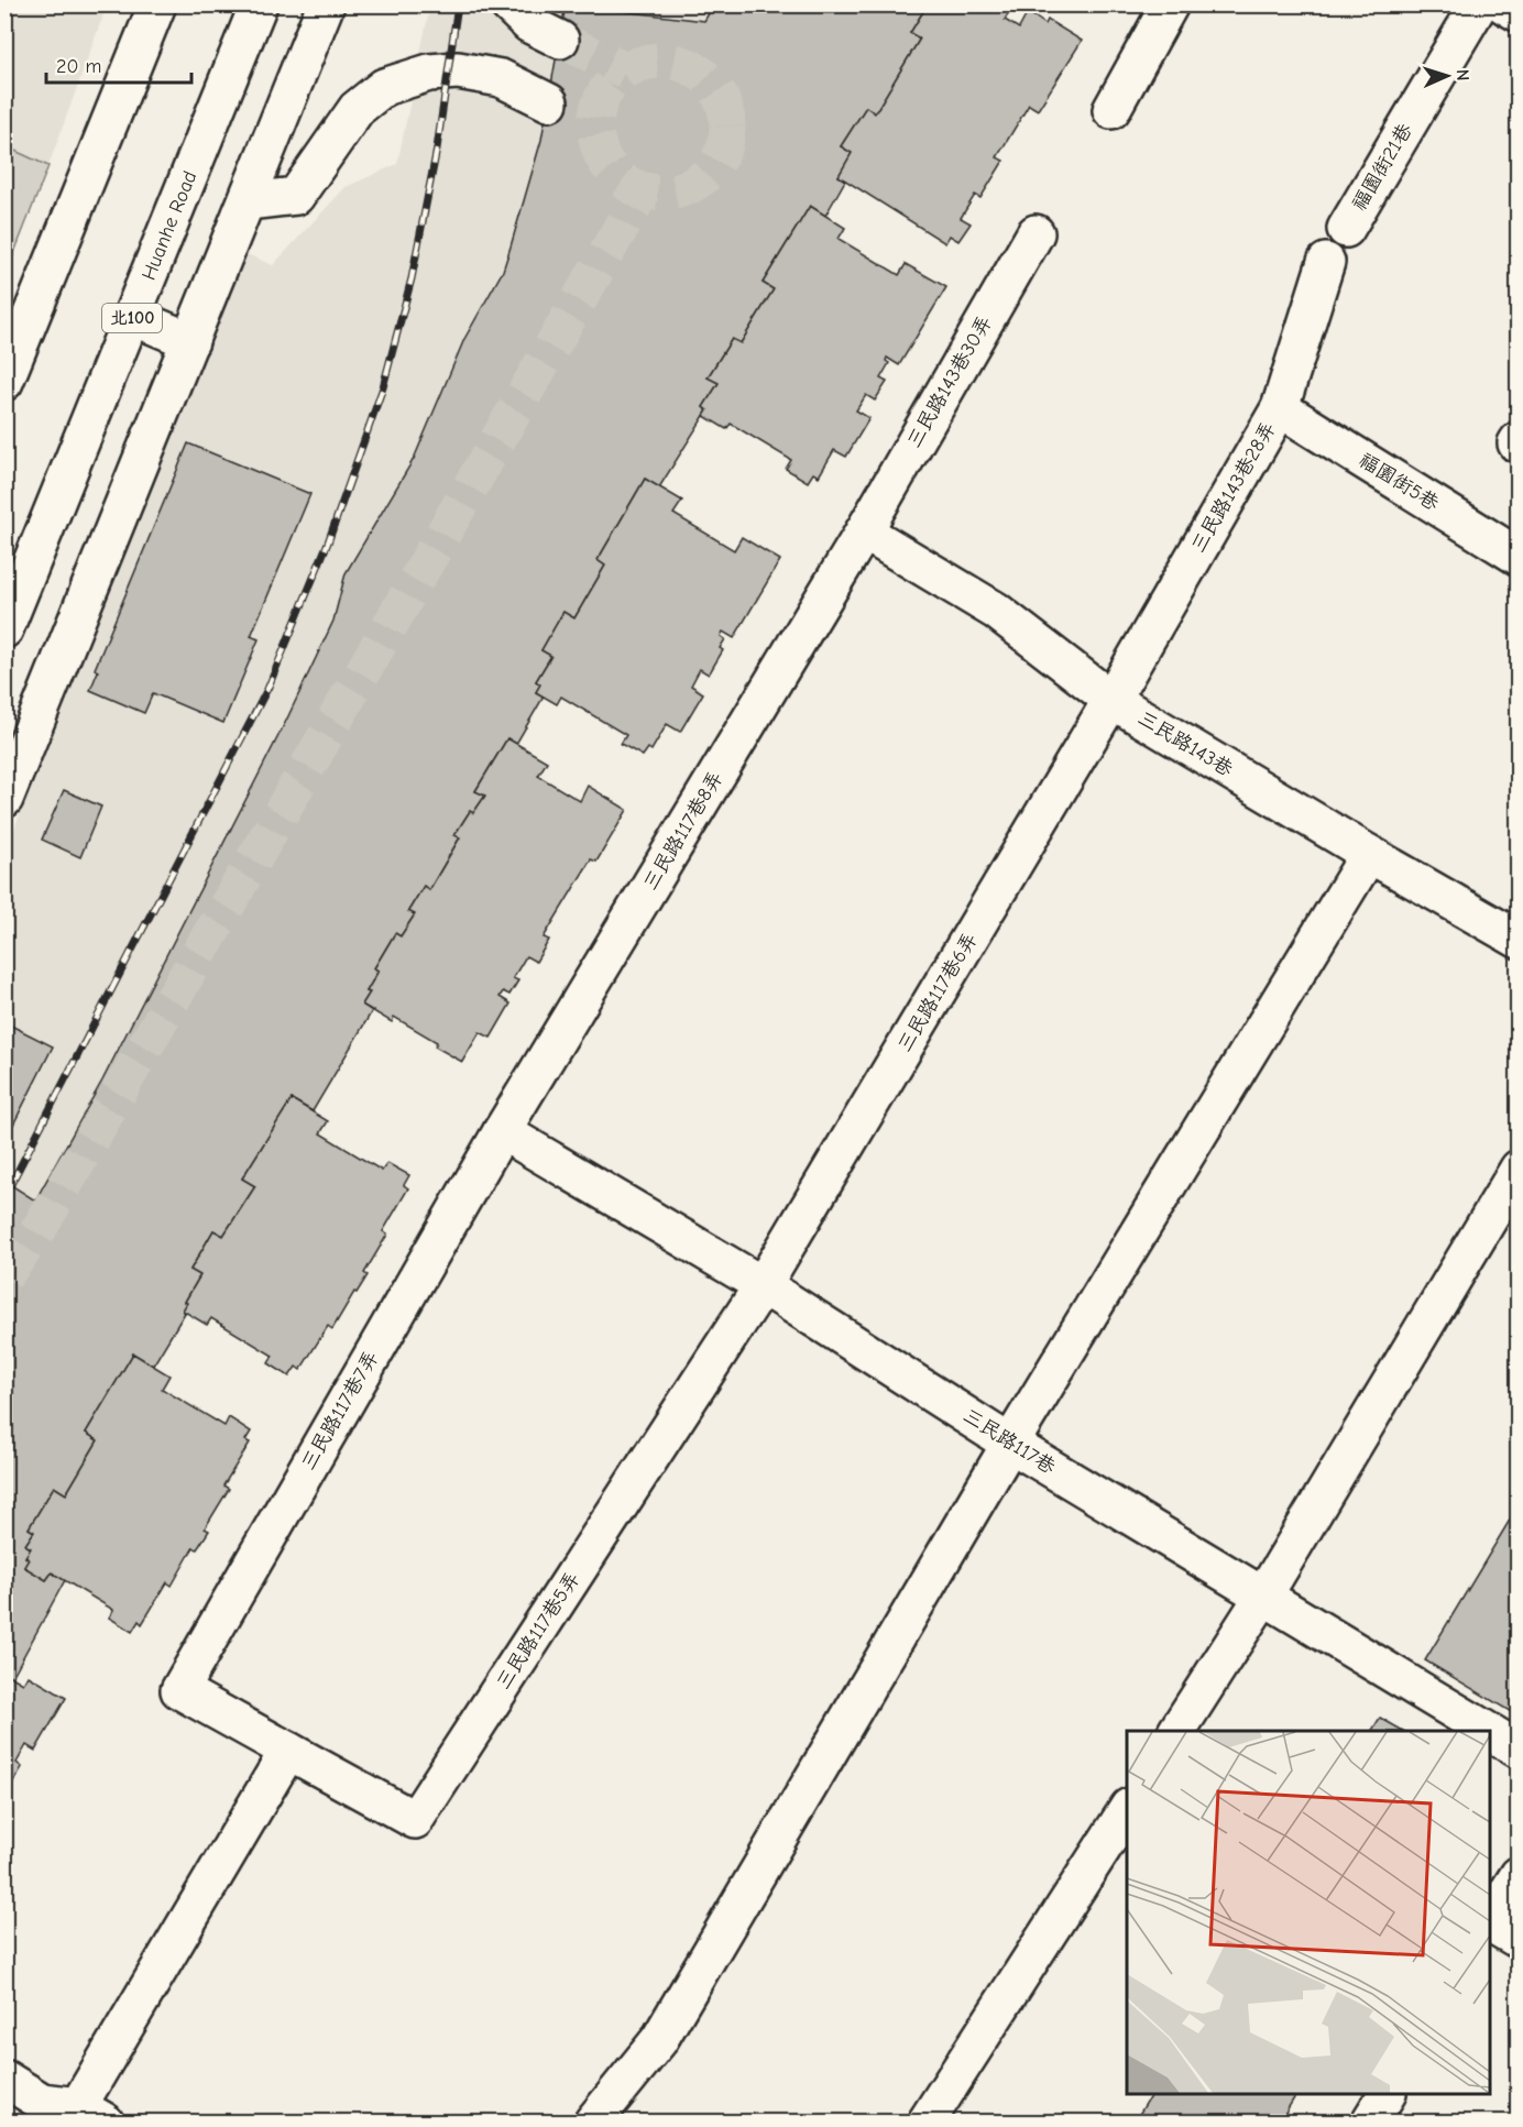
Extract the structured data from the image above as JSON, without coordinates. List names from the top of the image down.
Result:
{
  "streets": {
    "main road": [
      "福園街21巷",
      "Huanhe Road",
      "北100",
      "三民路143巷30弄",
      "福園街5巷",
      "三民路143巷28弄",
      "三民路143巷",
      "三民路117巷8弄",
      "三民路117巷6弄",
      "三民路117巷7弄",
      "三民路117巷",
      "三民路117巷5弄"
    ]
  },
  "crossings": [
    ["三民路143巷30弄", "三民路143巷"],
    ["三民路143巷30弄", "三民路117巷8弄"],
    ["福園街5巷", "三民路143巷28弄"],
    ["三民路143巷28弄", "三民路143巷"],
    ["三民路143巷28弄", "三民路117巷6弄"],
    ["三民路143巷", "三民路117巷8弄"],
    ["三民路143巷", "三民路117巷6弄"],
    ["三民路117巷8弄", "三民路117巷7弄"],
    ["三民路117巷8弄", "三民路117巷"],
    ["三民路117巷6弄", "三民路117巷"],
    ["三民路117巷6弄", "三民路117巷5弄"],
    ["三民路117巷7弄", "三民路117巷"],
    ["三民路117巷7弄", "三民路117巷5弄"],
    ["三民路117巷", "三民路117巷5弄"]
  ],
  "scale_bar": "20 m",
  "north": "right"
}
